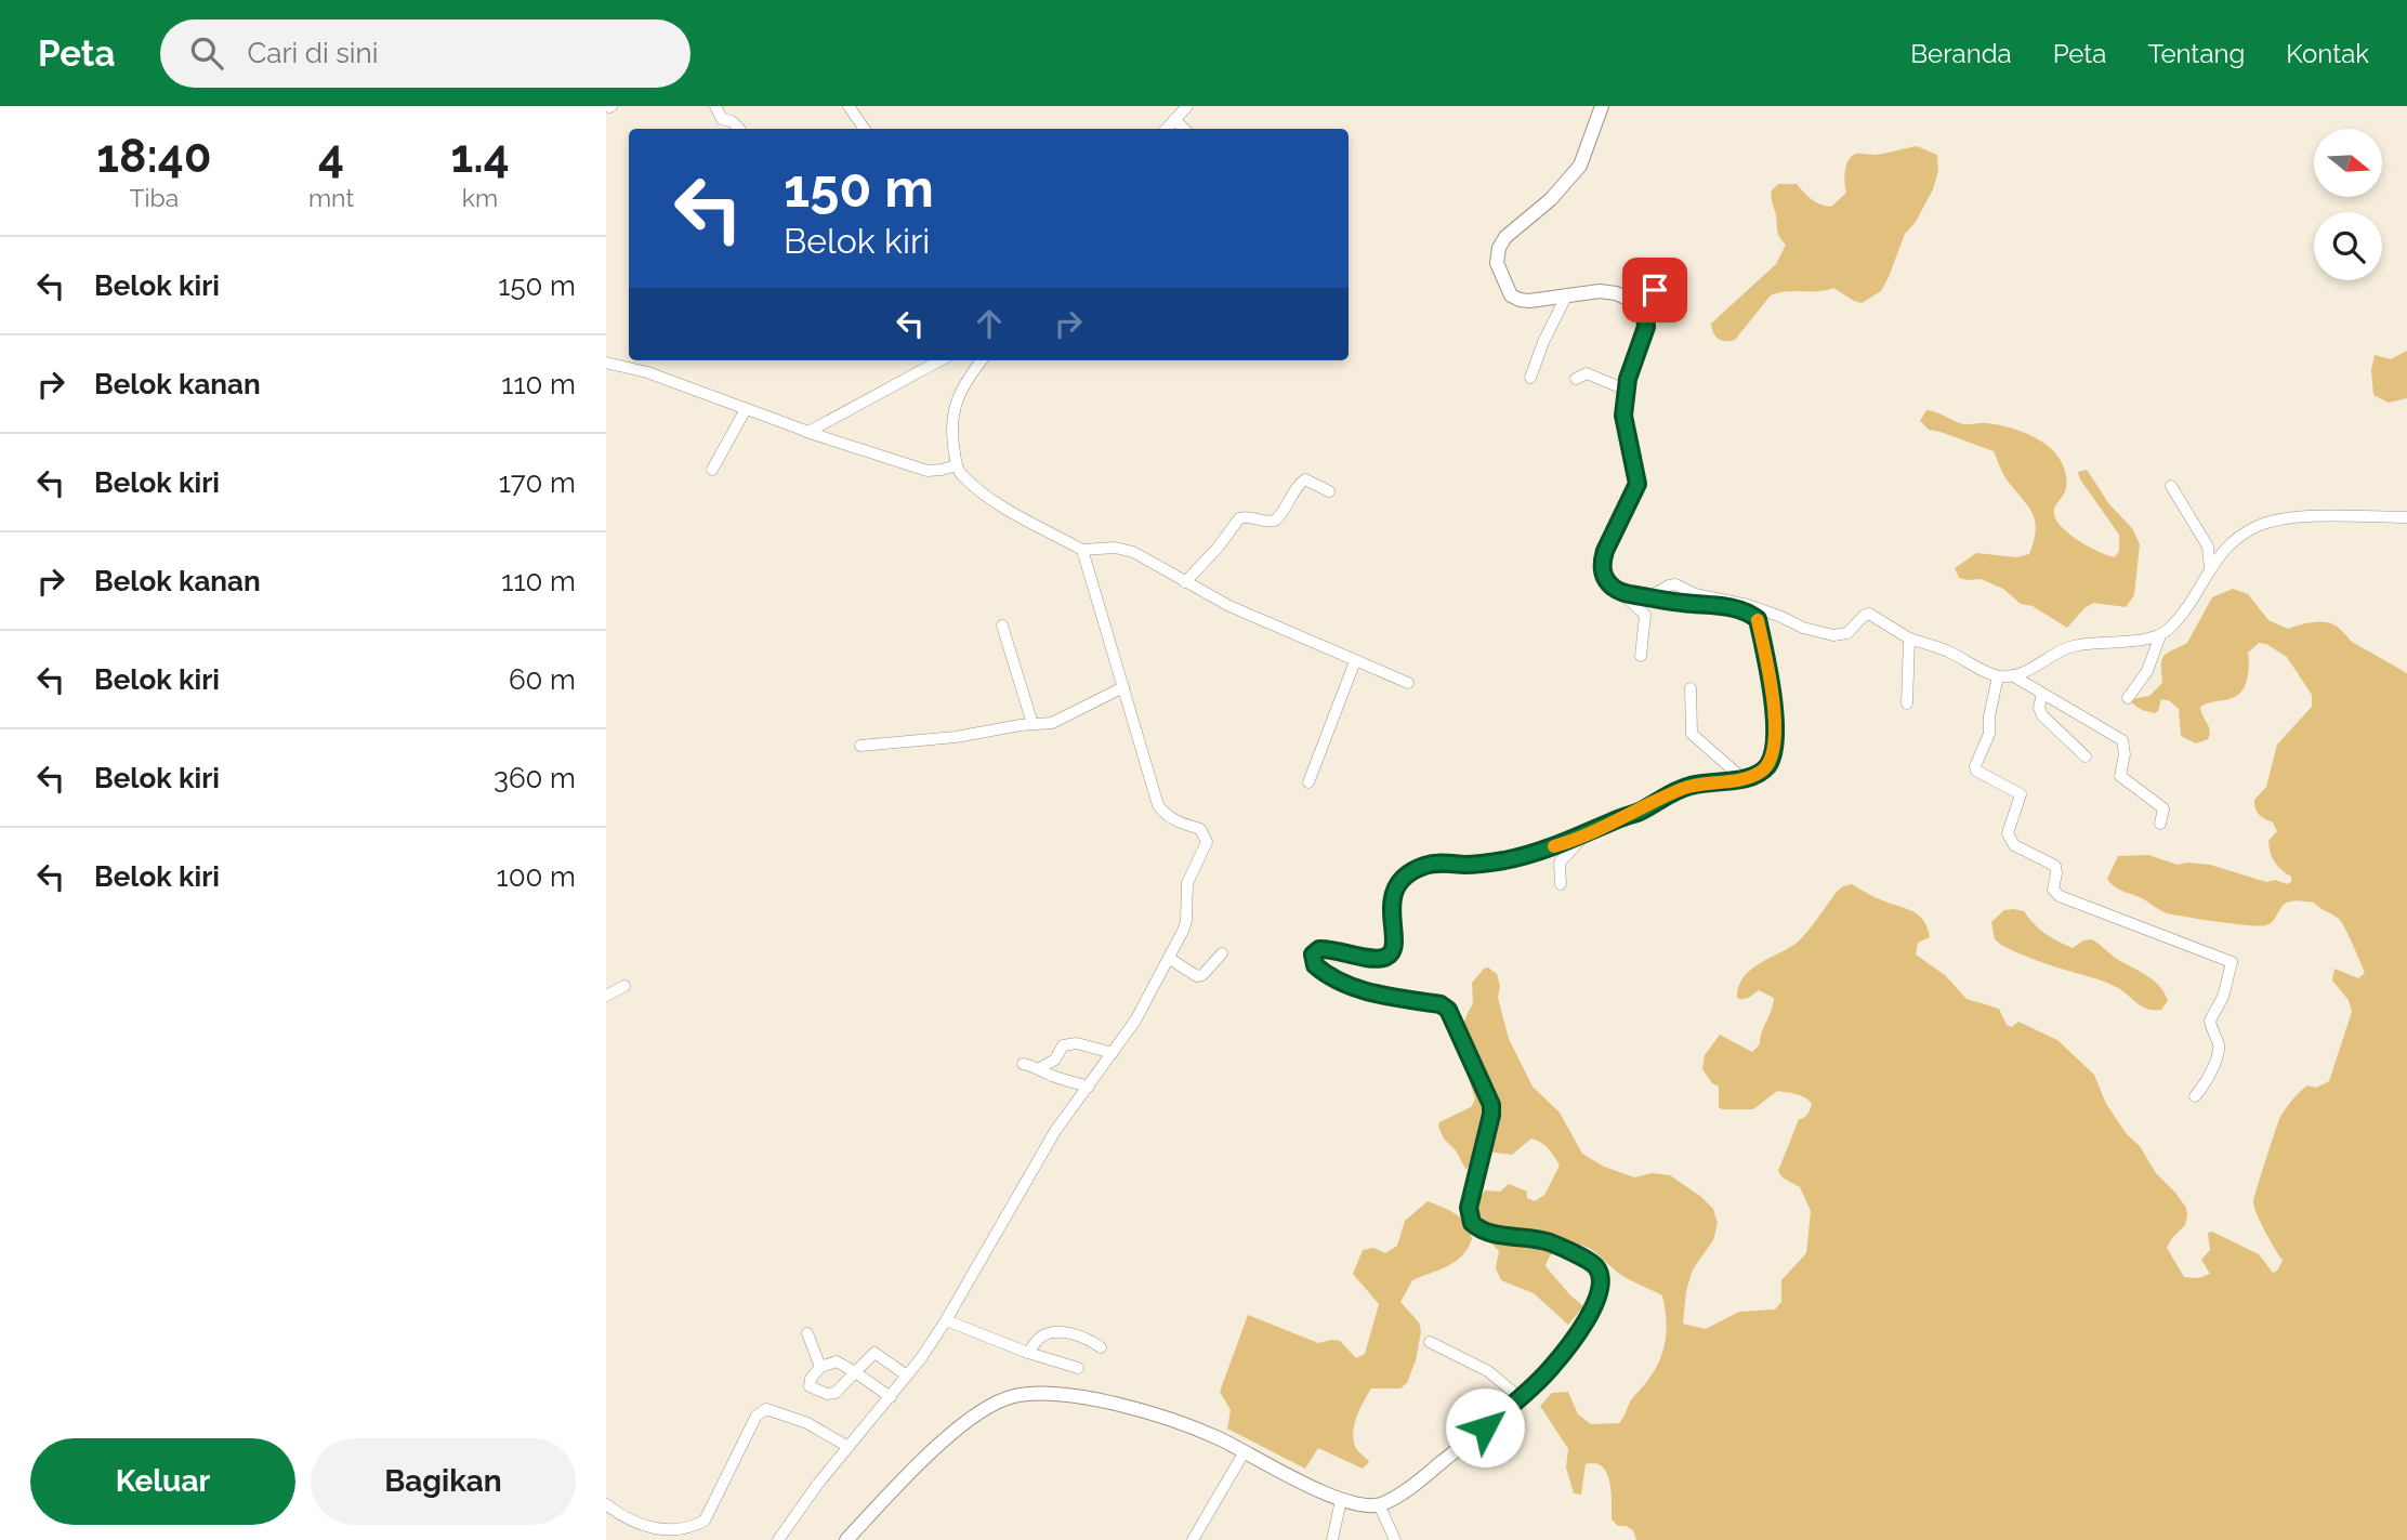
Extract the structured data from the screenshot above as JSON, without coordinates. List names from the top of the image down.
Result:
{
  "north": "right",
  "page": {
    "header": "Peta",
    "search": "Cari di sini",
    "nav": [
      "Beranda",
      "Peta",
      "Tentang",
      "Kontak"
    ],
    "eta": [
      "18:40",
      "Tiba",
      "4",
      "mnt",
      "1.4",
      "km"
    ],
    "turn": ["150 m", "Belok kiri"],
    "list": [
      {
        "name": "Belok kiri",
        "value": "150 m"
      },
      {
        "name": "Belok kanan",
        "value": "110 m"
      },
      {
        "name": "Belok kiri",
        "value": "170 m"
      },
      {
        "name": "Belok kanan",
        "value": "110 m"
      },
      {
        "name": "Belok kiri",
        "value": "60 m"
      },
      {
        "name": "Belok kiri",
        "value": "360 m"
      },
      {
        "name": "Belok kiri",
        "value": "100 m"
      }
    ],
    "buttons": ["Keluar", "Bagikan"]
  }
}
